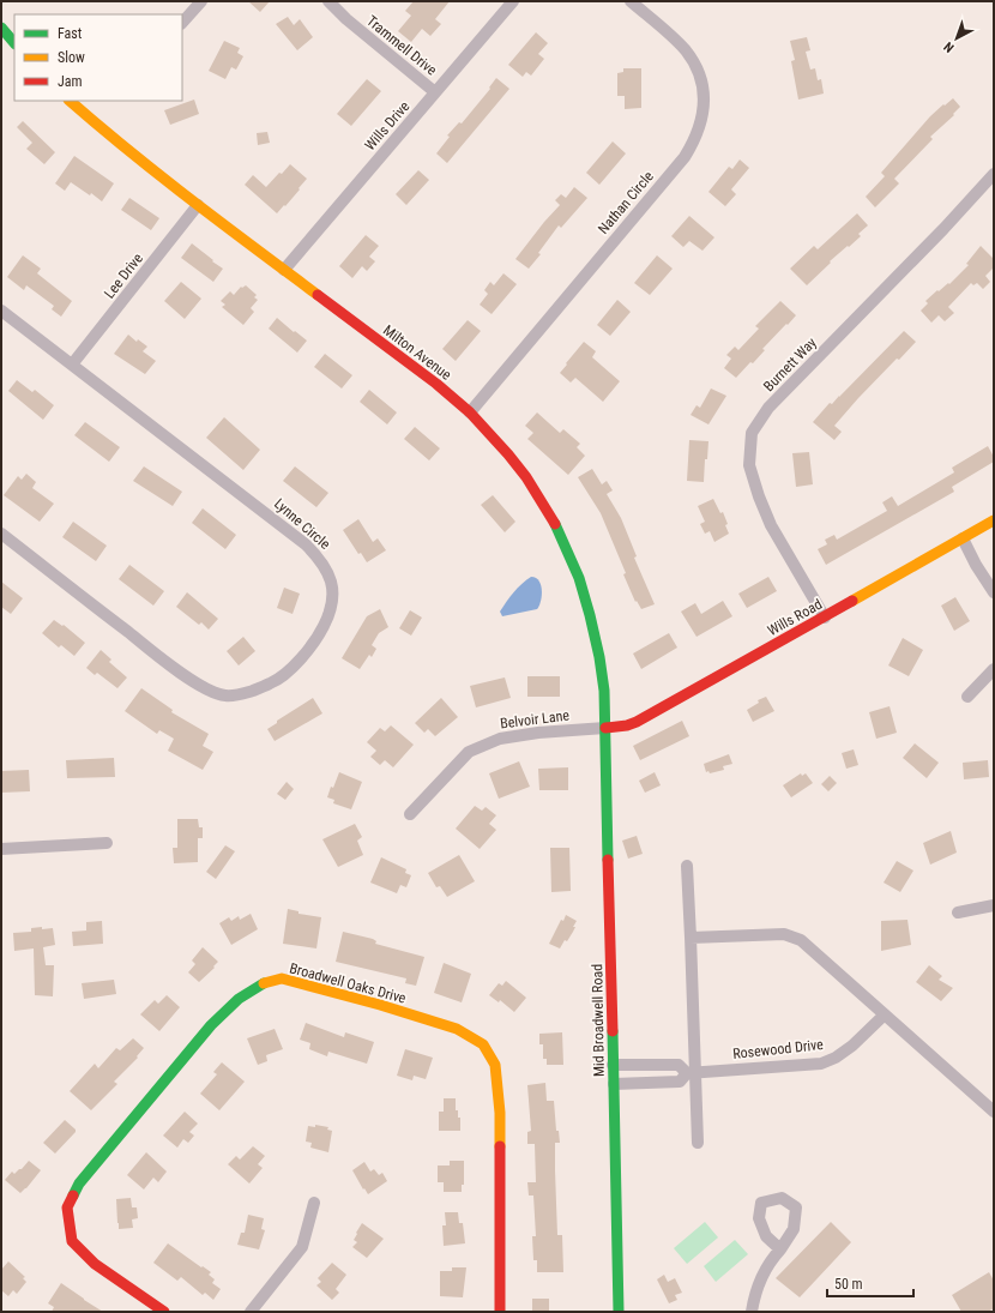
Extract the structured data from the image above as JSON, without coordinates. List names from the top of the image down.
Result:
{
  "streets": {
    "street": [
      "Trammell Drive",
      "Wills Drive",
      "Nathan Circle",
      "Lee Drive",
      "Milton Avenue",
      "Burnett Way",
      "Lynne Circle",
      "Wills Road",
      "Belvoir Lane",
      "Broadwell Oaks Drive",
      "Mid Broadwell Road",
      "Rosewood Drive"
    ]
  },
  "crossings": [
    ["Trammell Drive", "Wills Drive"],
    ["Wills Drive", "Milton Avenue"],
    ["Nathan Circle", "Milton Avenue"],
    ["Lee Drive", "Milton Avenue"],
    ["Lee Drive", "Lynne Circle"],
    ["Milton Avenue", "Wills Road"],
    ["Milton Avenue", "Belvoir Lane"],
    ["Milton Avenue", "Mid Broadwell Road"],
    ["Burnett Way", "Wills Road"],
    ["Wills Road", "Belvoir Lane"],
    ["Wills Road", "Mid Broadwell Road"],
    ["Belvoir Lane", "Mid Broadwell Road"],
    ["Mid Broadwell Road", "Rosewood Drive"]
  ],
  "legend": ["Fast", "Slow", "Jam"],
  "scale_bar": "50 m",
  "north": "bottom left"
}
